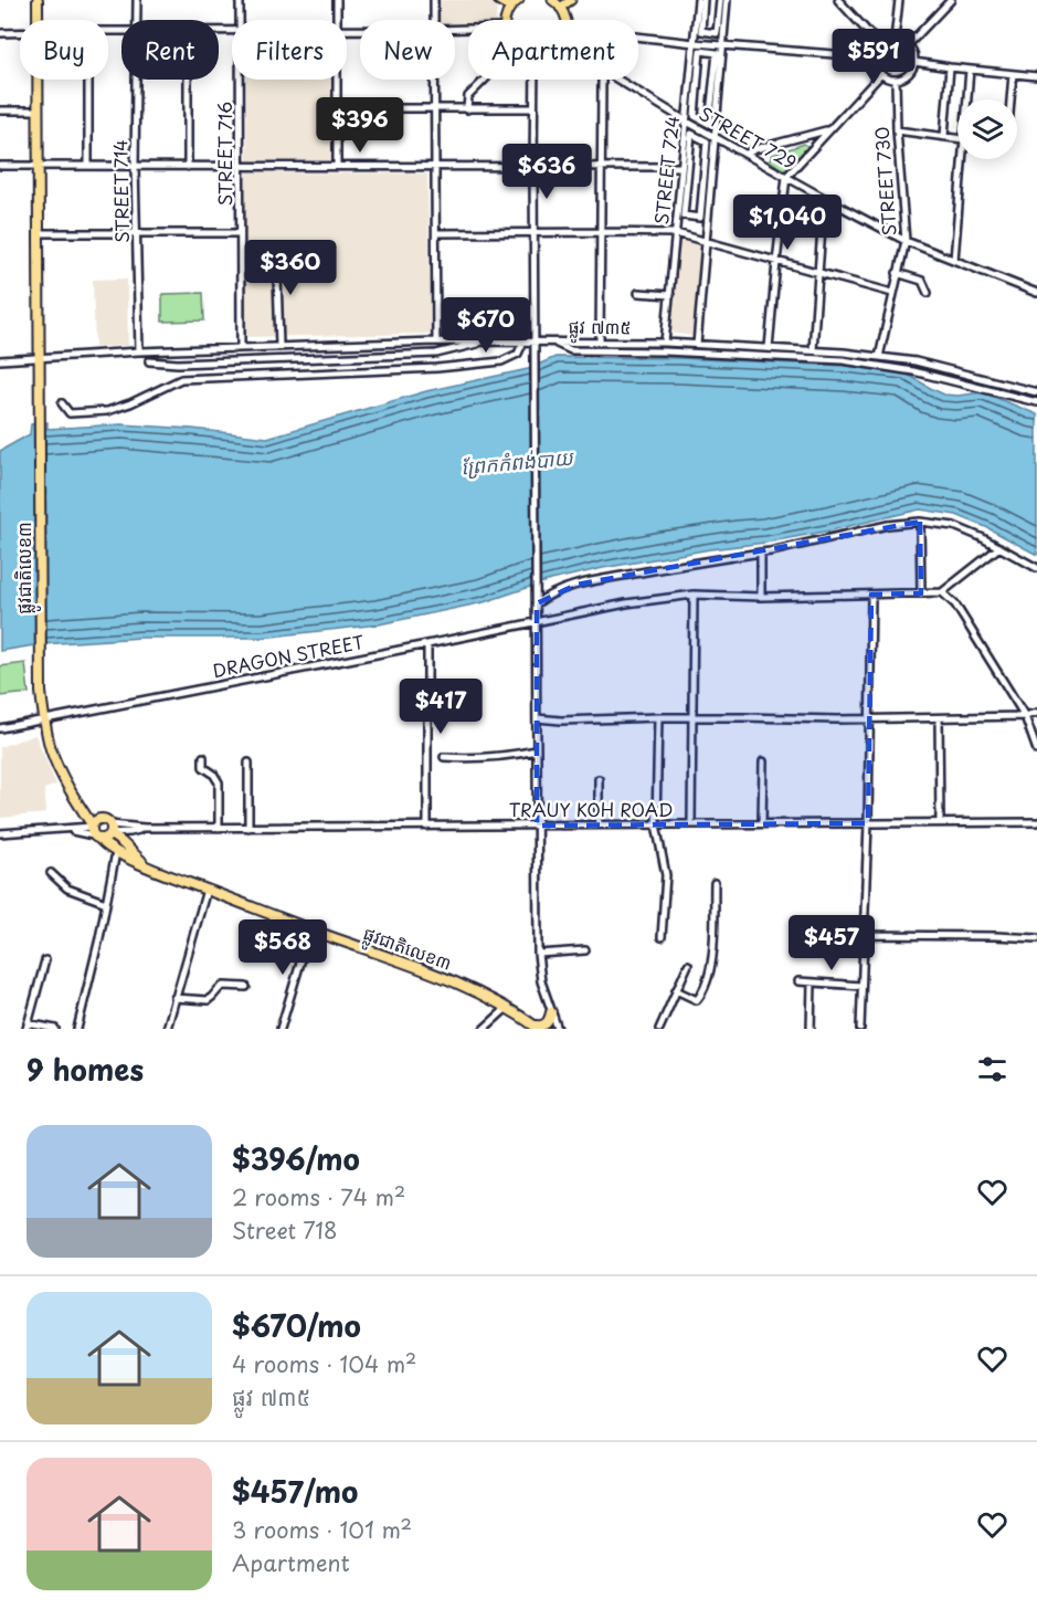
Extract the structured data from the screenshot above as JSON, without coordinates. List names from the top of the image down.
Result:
{
  "streets": {
    "highway": ["ផ្លូវជាតិលេខ៣"],
    "street": [
      "STREET 729",
      "STREET 716",
      "STREET 724",
      "STREET 730",
      "STREET 714",
      "ផ្លូវ ៧៣៥",
      "DRAGON STREET",
      "TRAUY KOH ROAD"
    ]
  },
  "crossings": [
    ["STREET 729", "STREET 724"],
    ["STREET 729", "STREET 730"],
    ["STREET 716", "ផ្លូវ ៧៣៥"],
    ["STREET 724", "ផ្លូវ ៧៣៥"],
    ["STREET 730", "ផ្លូវ ៧៣៥"],
    ["STREET 714", "ផ្លូវ ៧៣៥"],
    ["ផ្លូវ ៧៣៥", "ផ្លូវជាតិលេខ៣"],
    ["ផ្លូវជាតិលេខ៣", "DRAGON STREET"],
    ["ផ្លូវជាតិលេខ៣", "TRAUY KOH ROAD"]
  ],
  "water": ["ព្រែកកំពង់បាយ"],
  "page": {
    "chip": [
      "Buy",
      "Rent",
      "Filters",
      "New",
      "Apartment"
    ],
    "price": [
      "$591",
      "$396",
      "$636",
      "$1,040",
      "$360",
      "$670",
      "$417",
      "$457",
      "$568"
    ],
    "heading": "9 homes",
    "list": [
      {
        "name": "$396/mo",
        "note": "2 rooms · 74 m² · Street 718"
      },
      {
        "name": "$670/mo",
        "note": "4 rooms · 104 m² · ផ្លូវ ៧៣៥"
      },
      {
        "name": "$457/mo",
        "note": "3 rooms · 101 m² · Apartment"
      }
    ]
  }
}
